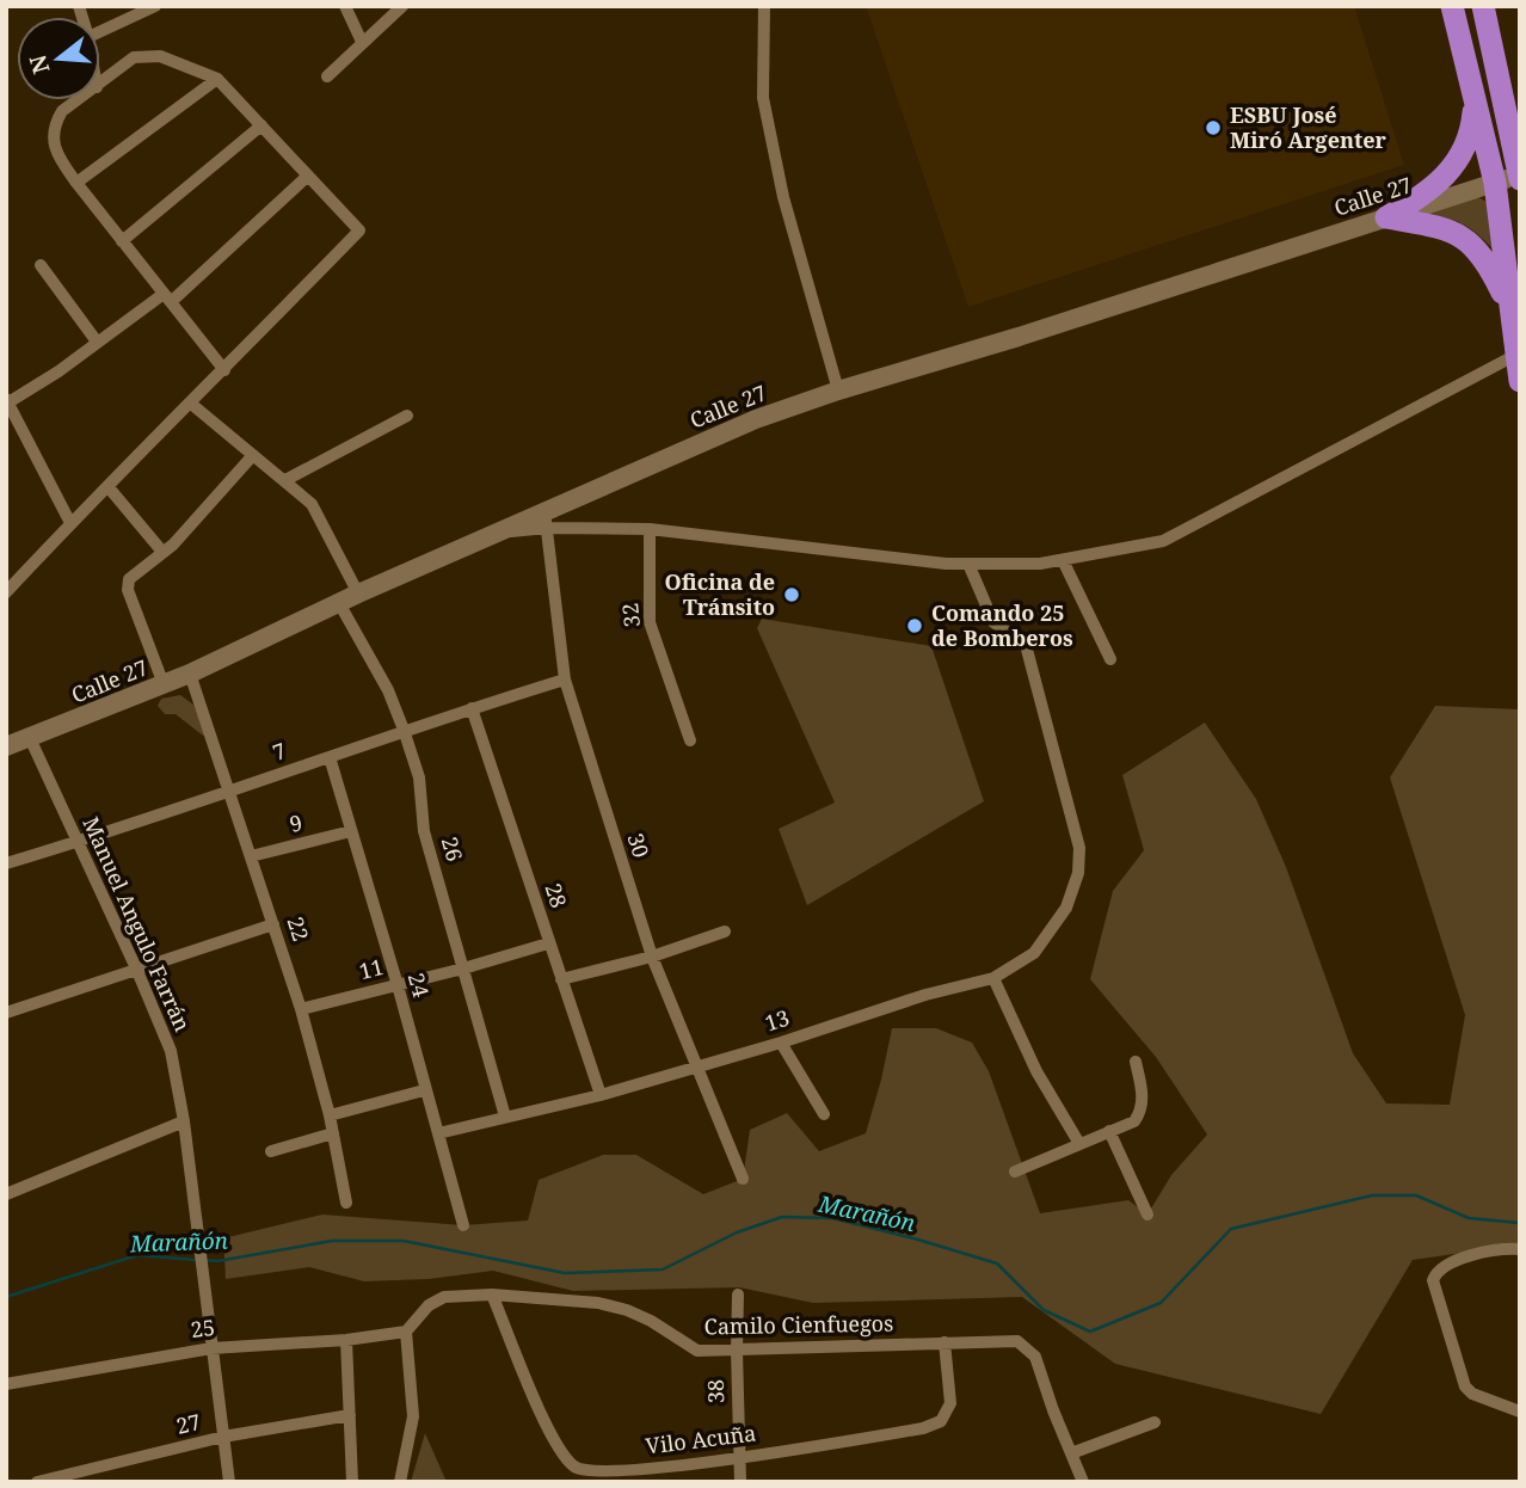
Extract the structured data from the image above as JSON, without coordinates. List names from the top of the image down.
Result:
{
  "streets": {
    "main road": ["Calle 27"],
    "street": [
      "32",
      "7",
      "9",
      "30",
      "26",
      "28",
      "Manuel Angulo Farrán",
      "22",
      "11",
      "24",
      "13",
      "Camilo Cienfuegos",
      "25",
      "38",
      "27",
      "Vilo Acuña"
    ]
  },
  "crossings": [
    ["Calle 27", "30"],
    ["Calle 27", "26"],
    ["Calle 27", "Manuel Angulo Farrán"],
    ["Calle 27", "22"],
    ["7", "30"],
    ["7", "26"],
    ["7", "28"],
    ["7", "Manuel Angulo Farrán"],
    ["7", "22"],
    ["7", "24"],
    ["9", "22"],
    ["9", "24"],
    ["30", "13"],
    ["26", "11"],
    ["26", "13"],
    ["28", "11"],
    ["28", "13"],
    ["Manuel Angulo Farrán", "25"],
    ["Manuel Angulo Farrán", "27"],
    ["22", "11"],
    ["11", "24"],
    ["24", "13"],
    ["Camilo Cienfuegos", "25"],
    ["Camilo Cienfuegos", "38"],
    ["Camilo Cienfuegos", "Vilo Acuña"],
    ["38", "Vilo Acuña"]
  ],
  "water": ["Marañón"],
  "places": ["ESBU José Miró Argenter", "Oficina de Tránsito", "Comando 25 de Bomberos"],
  "north": "left"
}
